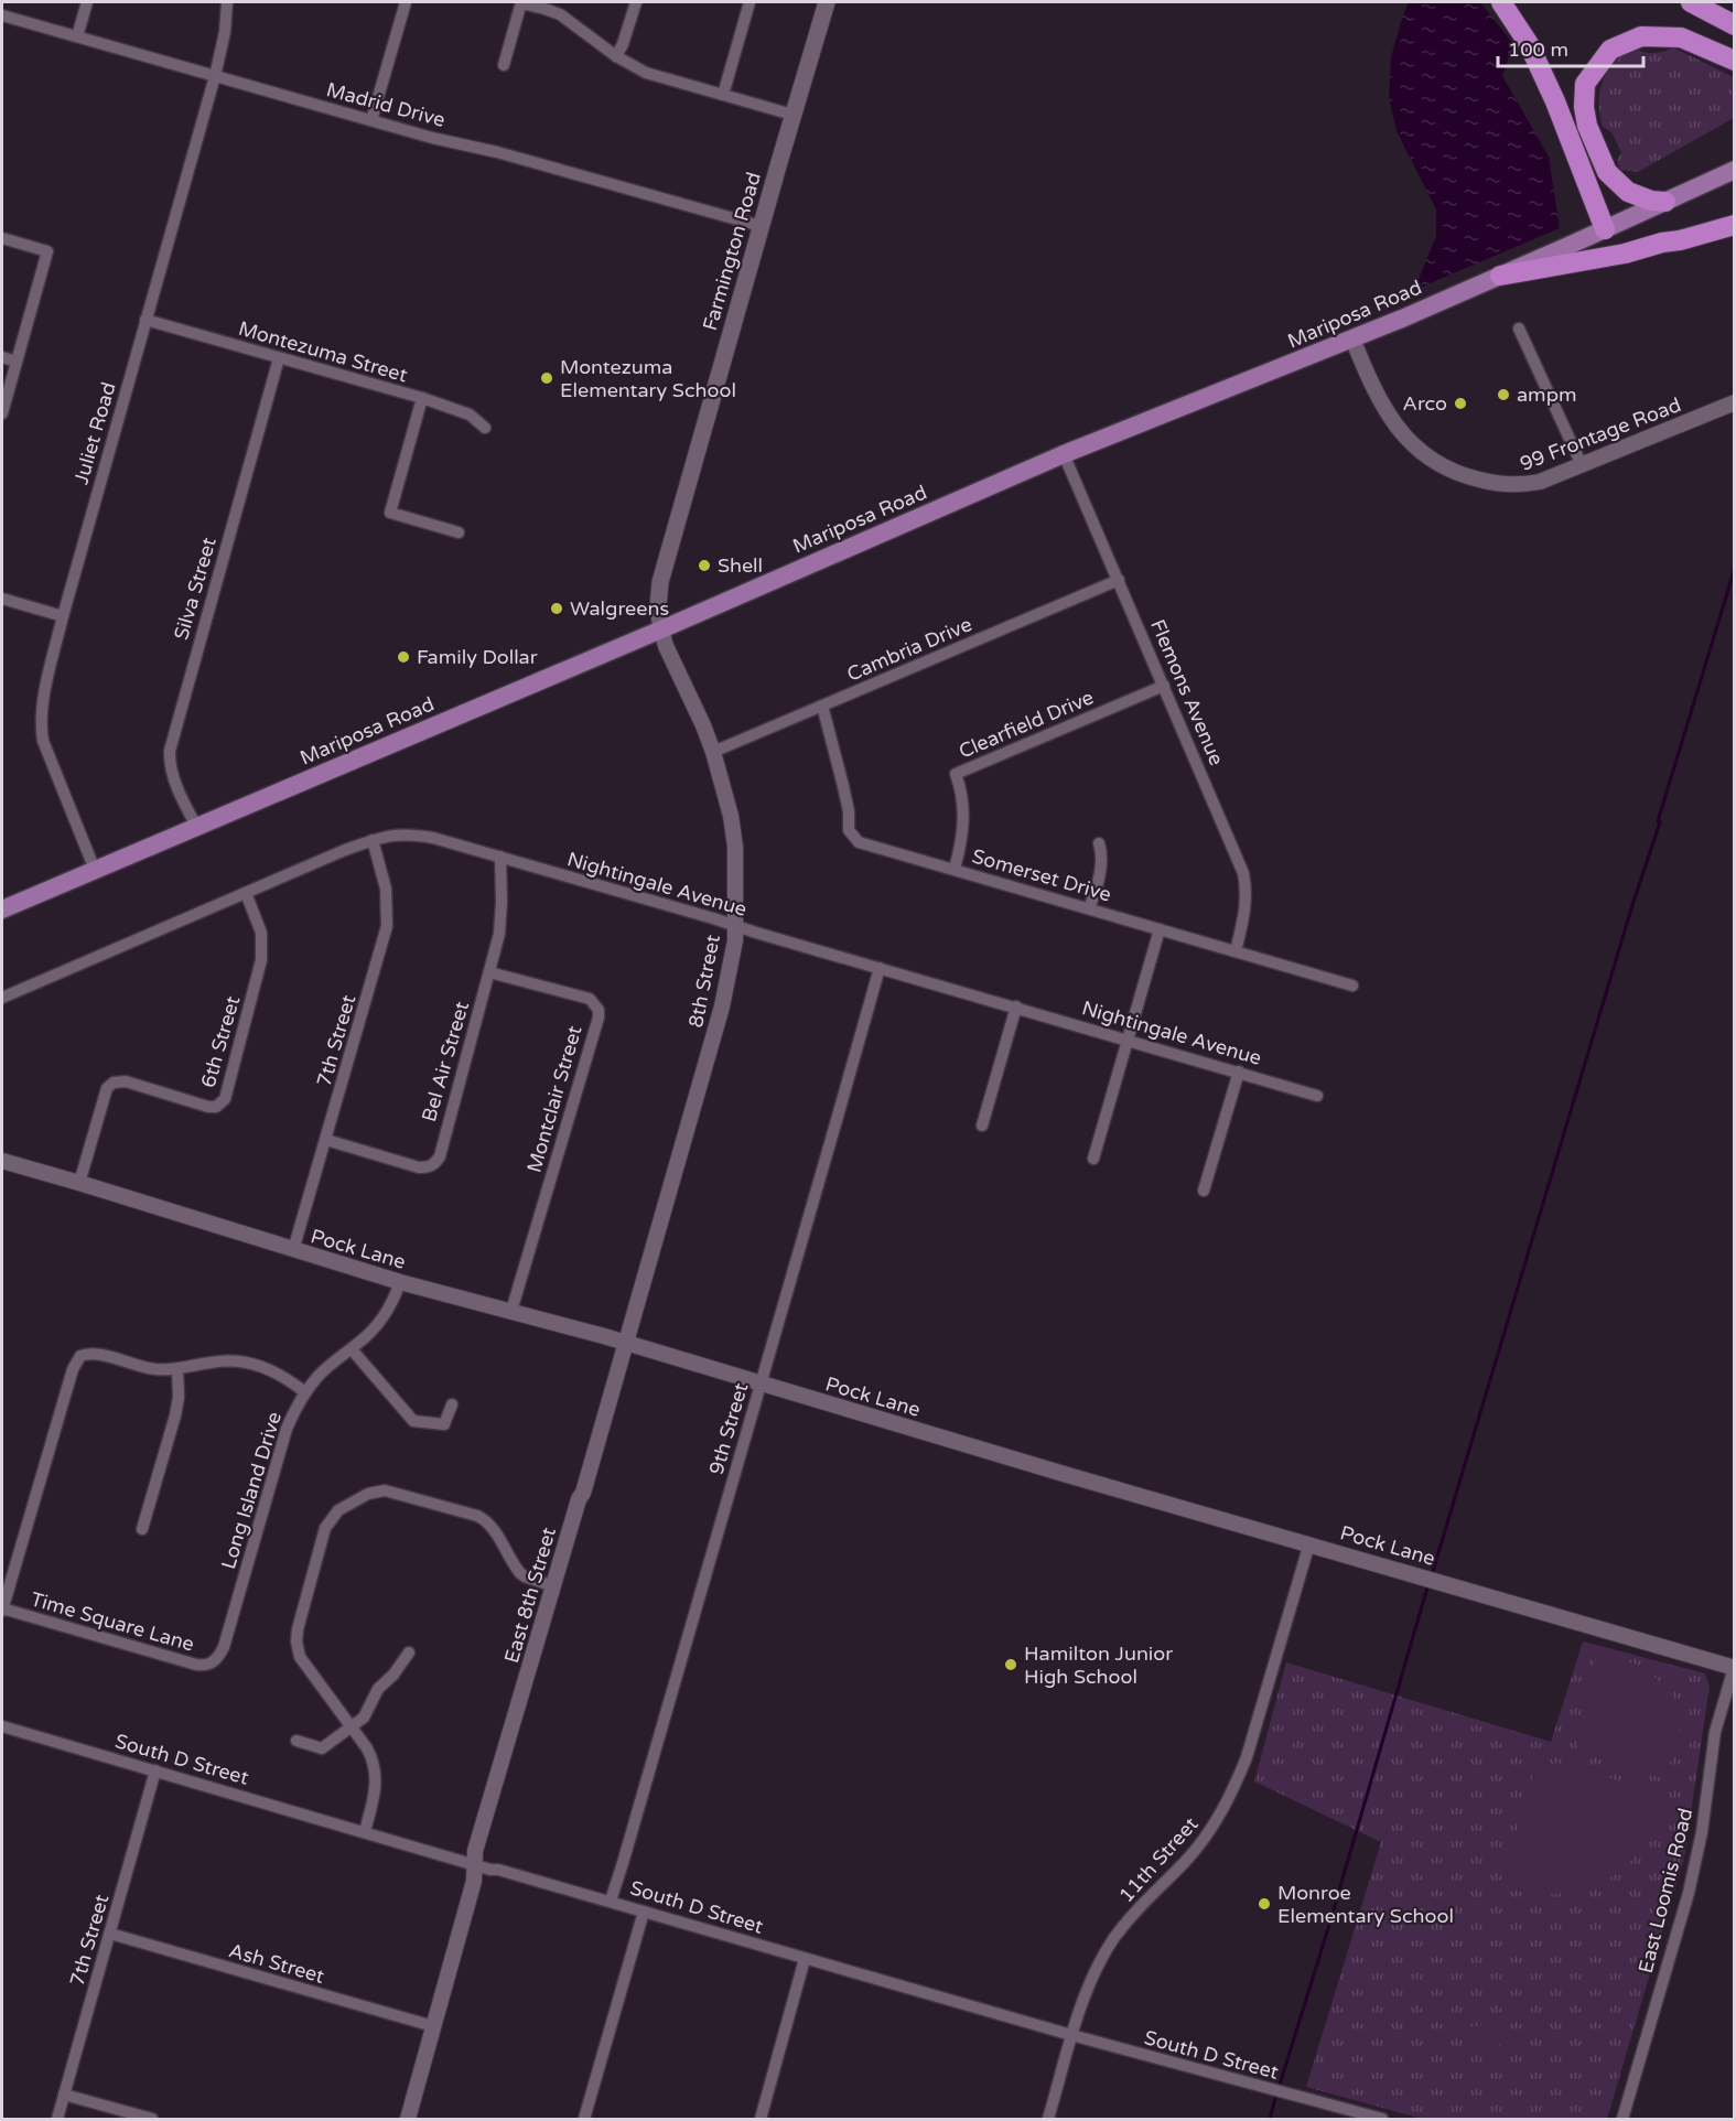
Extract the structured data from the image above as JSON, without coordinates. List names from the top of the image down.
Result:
{
  "streets": {
    "main road": ["Farmington Road", "Mariposa Road"],
    "street": [
      "Madrid Drive",
      "Montezuma Street",
      "Juliet Road",
      "99 Frontage Road",
      "Silva Street",
      "Cambria Drive",
      "Flemons Avenue",
      "Clearfield Drive",
      "Somerset Drive",
      "Nightingale Avenue",
      "8th Street",
      "7th Street",
      "6th Street",
      "Bel Air Street",
      "Montclair Street",
      "Pock Lane",
      "9th Street",
      "Long Island Drive",
      "East 8th Street",
      "Time Square Lane",
      "South D Street",
      "11th Street",
      "East Loomis Road",
      "Ash Street"
    ]
  },
  "crossings": [
    ["Madrid Drive", "Farmington Road"],
    ["Madrid Drive", "Juliet Road"],
    ["Farmington Road", "Mariposa Road"],
    ["Farmington Road", "8th Street"],
    ["Mariposa Road", "Juliet Road"],
    ["Mariposa Road", "99 Frontage Road"],
    ["Mariposa Road", "Silva Street"],
    ["Mariposa Road", "Flemons Avenue"],
    ["Mariposa Road", "8th Street"],
    ["Montezuma Street", "Juliet Road"],
    ["Montezuma Street", "Silva Street"],
    ["Cambria Drive", "Flemons Avenue"],
    ["Cambria Drive", "Somerset Drive"],
    ["Cambria Drive", "8th Street"],
    ["Flemons Avenue", "Clearfield Drive"],
    ["Flemons Avenue", "Somerset Drive"],
    ["Clearfield Drive", "Somerset Drive"],
    ["Nightingale Avenue", "8th Street"],
    ["Nightingale Avenue", "7th Street"],
    ["Nightingale Avenue", "6th Street"],
    ["Nightingale Avenue", "Bel Air Street"],
    ["Nightingale Avenue", "9th Street"],
    ["8th Street", "Pock Lane"],
    ["8th Street", "East 8th Street"],
    ["7th Street", "Bel Air Street"],
    ["7th Street", "Pock Lane"],
    ["7th Street", "South D Street"],
    ["7th Street", "Ash Street"],
    ["6th Street", "Pock Lane"],
    ["Bel Air Street", "Montclair Street"],
    ["Montclair Street", "Pock Lane"],
    ["Pock Lane", "9th Street"],
    ["Pock Lane", "Long Island Drive"],
    ["Pock Lane", "East 8th Street"],
    ["Pock Lane", "11th Street"],
    ["Pock Lane", "East Loomis Road"],
    ["9th Street", "South D Street"],
    ["Long Island Drive", "Time Square Lane"],
    ["East 8th Street", "South D Street"],
    ["East 8th Street", "Ash Street"],
    ["South D Street", "11th Street"]
  ],
  "places": [
    "Montezuma Elementary School",
    "ampm",
    "Arco",
    "Shell",
    "Walgreens",
    "Family Dollar",
    "Hamilton Junior High School",
    "Monroe Elementary School"
  ],
  "scale_bar": "100 m"
}
